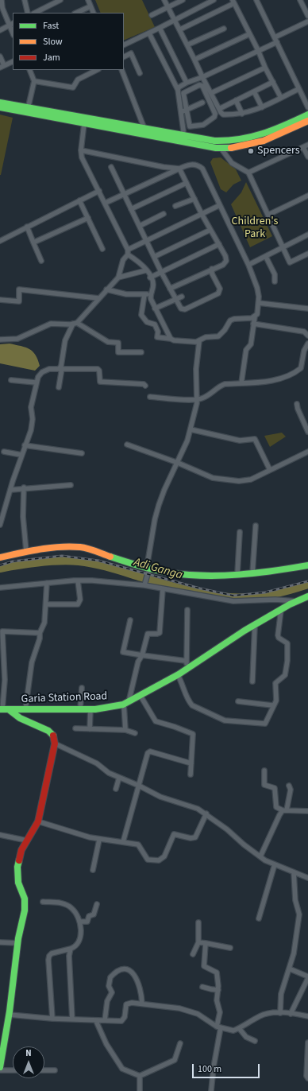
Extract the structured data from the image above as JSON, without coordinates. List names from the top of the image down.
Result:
{
  "streets": {
    "main road": ["Garia Station Road"]
  },
  "water": ["Adi Ganga"],
  "parks": ["Children's Park"],
  "places": ["Spencers"],
  "legend": ["Fast", "Slow", "Jam"],
  "scale_bar": "100 m",
  "north": "top"
}
